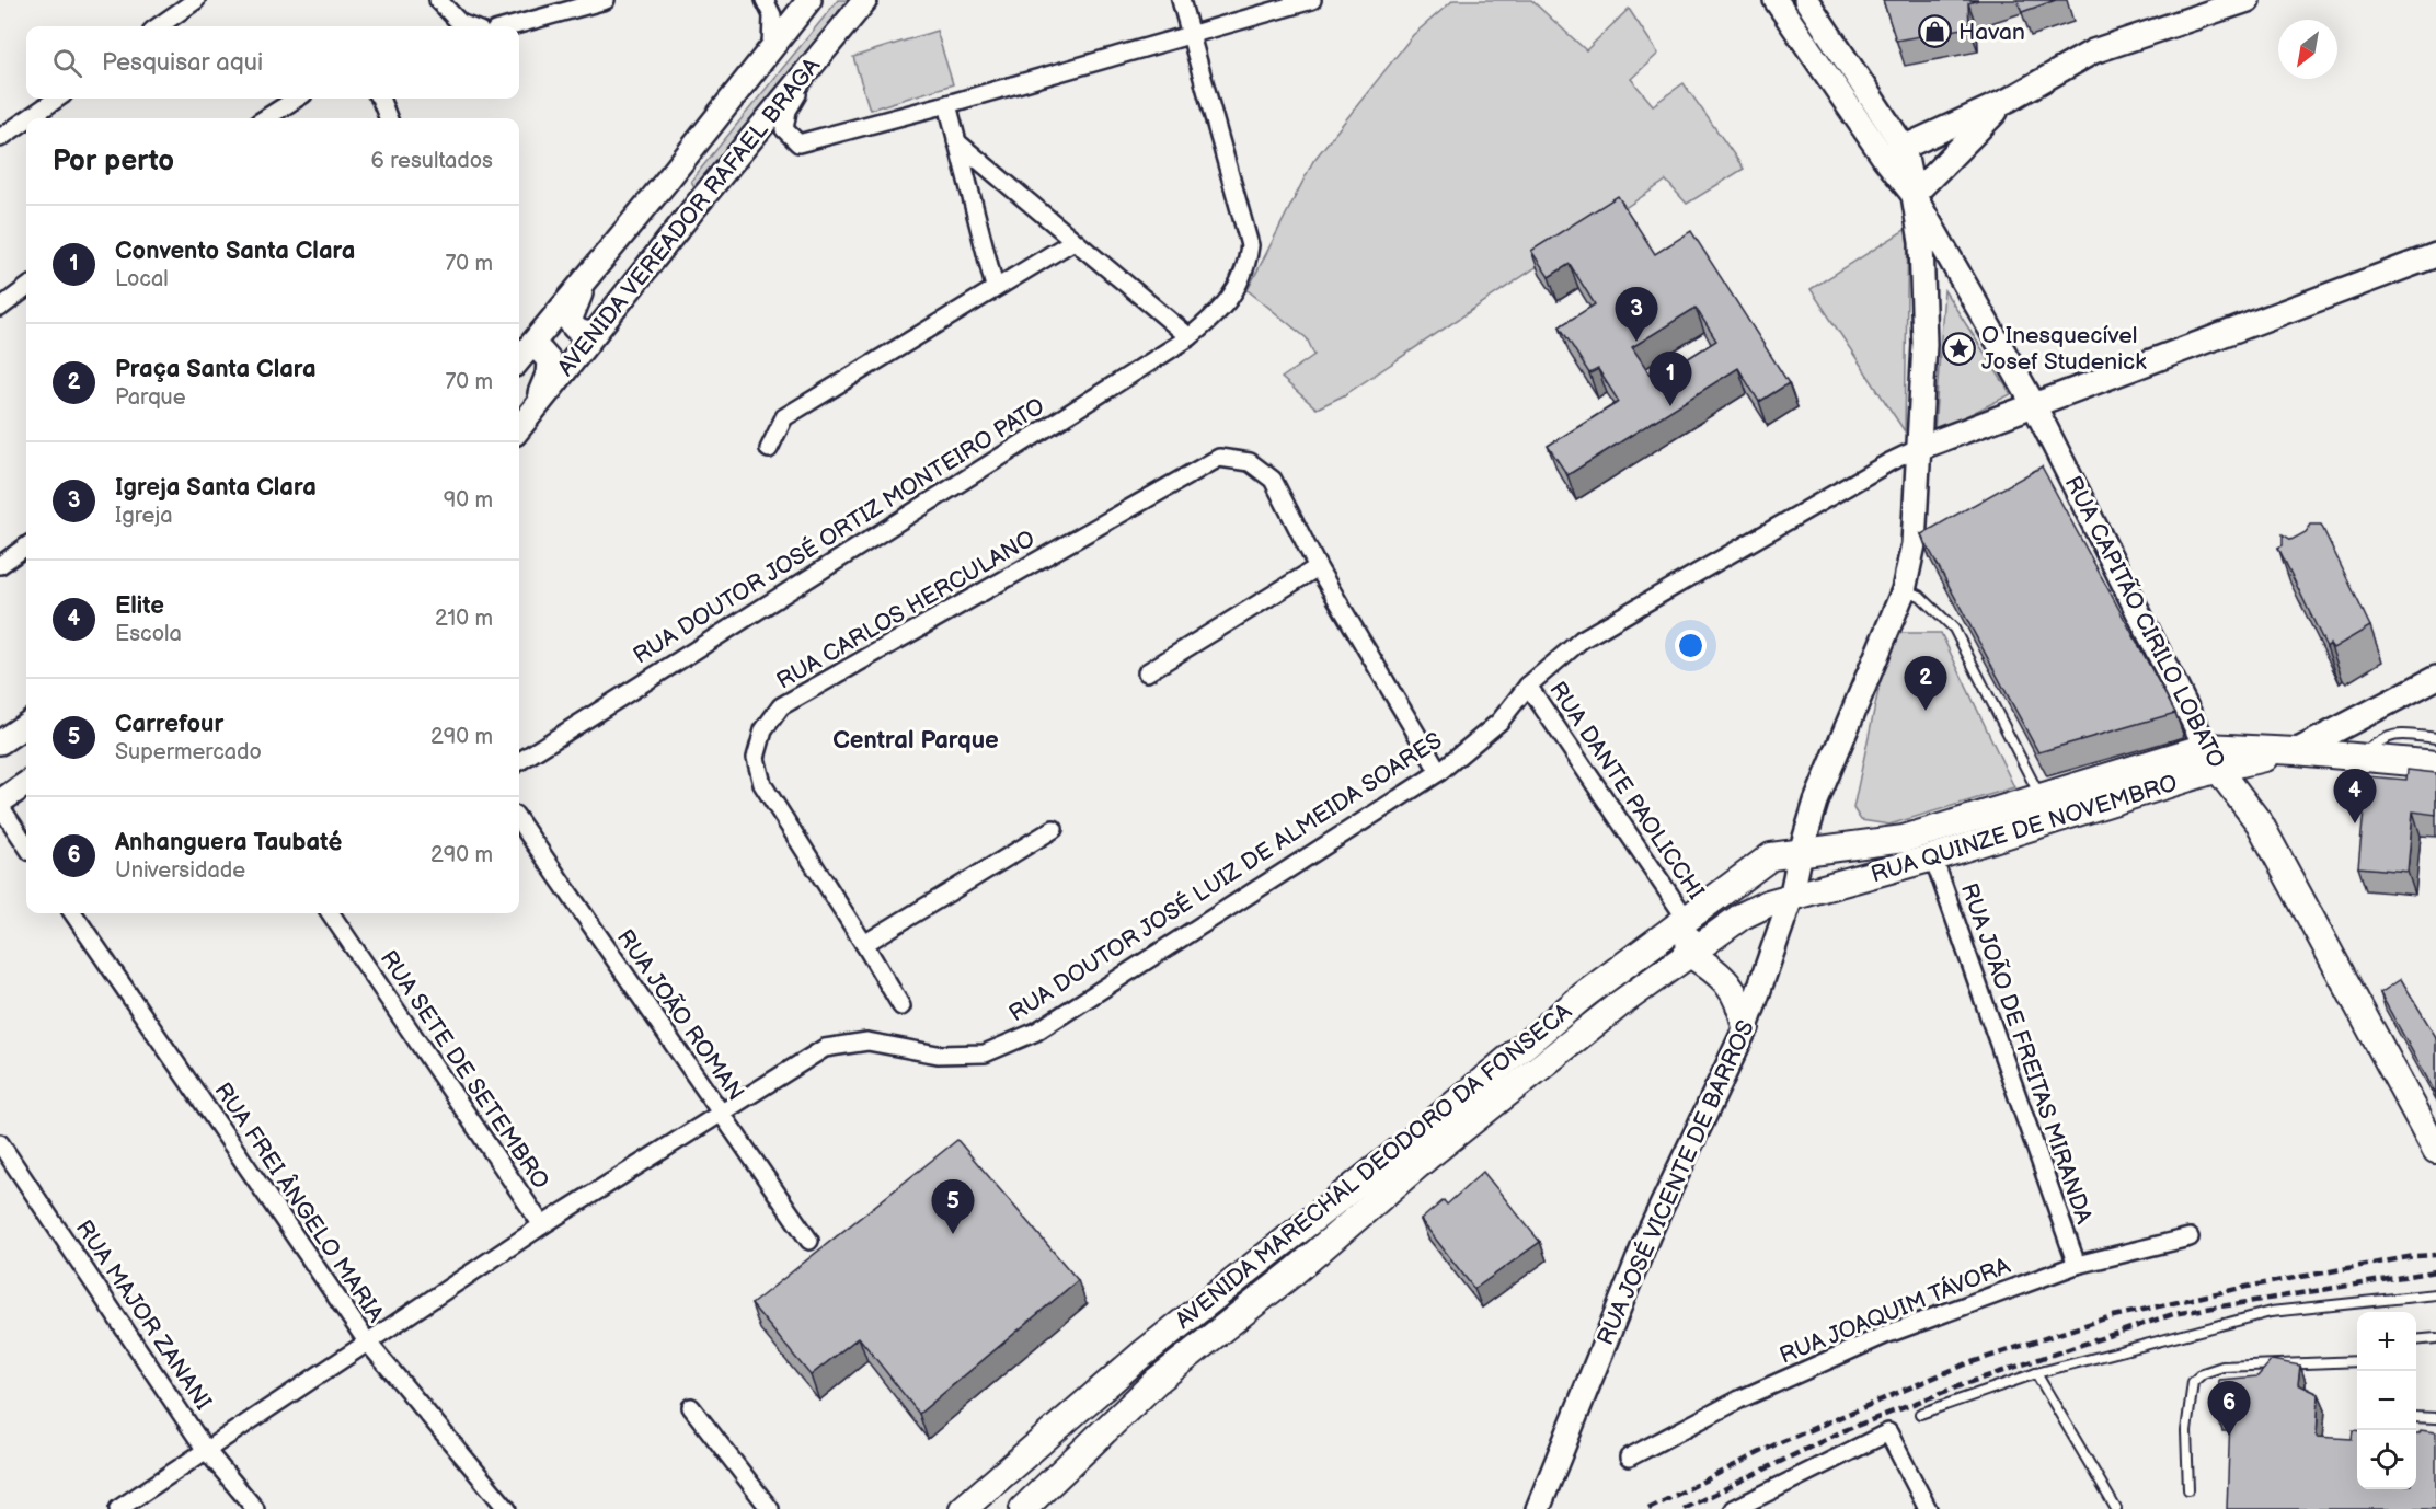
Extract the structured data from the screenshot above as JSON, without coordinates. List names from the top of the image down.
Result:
{
  "streets": {
    "main road": [
      "AVENIDA VEREADOR RAFAEL BRAGA",
      "RUA CAPITÃO CIRILO LOBATO",
      "RUA QUINZE DE NOVEMBRO",
      "AVENIDA MARECHAL DEODORO DA FONSECA",
      "RUA JOSÉ VICENTE DE BARROS"
    ],
    "street": [
      "RUA DOUTOR JOSÉ ORTIZ MONTEIRO PATO",
      "RUA CARLOS HERCULANO",
      "RUA DANTE PAOLICCHI",
      "RUA DOUTOR JOSÉ LUIZ DE ALMEIDA SOARES",
      "RUA JOÃO ROMAN",
      "RUA JOÃO DE FREITAS MIRANDA",
      "RUA SETE DE SETEMBRO",
      "RUA FREI ÂNGELO MARIA",
      "RUA JOAQUIM TÁVORA",
      "RUA MAJOR ZANANI"
    ]
  },
  "crossings": [
    ["RUA CAPITÃO CIRILO LOBATO", "RUA QUINZE DE NOVEMBRO"],
    ["RUA CAPITÃO CIRILO LOBATO", "RUA JOSÉ VICENTE DE BARROS"],
    ["RUA DANTE PAOLICCHI", "RUA DOUTOR JOSÉ LUIZ DE ALMEIDA SOARES"],
    ["RUA DANTE PAOLICCHI", "AVENIDA MARECHAL DEODORO DA FONSECA"],
    ["RUA QUINZE DE NOVEMBRO", "RUA JOÃO DE FREITAS MIRANDA"],
    ["RUA QUINZE DE NOVEMBRO", "AVENIDA MARECHAL DEODORO DA FONSECA"],
    ["RUA QUINZE DE NOVEMBRO", "RUA JOSÉ VICENTE DE BARROS"],
    ["RUA DOUTOR JOSÉ LUIZ DE ALMEIDA SOARES", "RUA JOÃO ROMAN"],
    ["RUA DOUTOR JOSÉ LUIZ DE ALMEIDA SOARES", "RUA SETE DE SETEMBRO"],
    ["RUA DOUTOR JOSÉ LUIZ DE ALMEIDA SOARES", "RUA JOSÉ VICENTE DE BARROS"],
    ["RUA DOUTOR JOSÉ LUIZ DE ALMEIDA SOARES", "RUA FREI ÂNGELO MARIA"],
    ["RUA DOUTOR JOSÉ LUIZ DE ALMEIDA SOARES", "RUA MAJOR ZANANI"],
    ["RUA JOÃO DE FREITAS MIRANDA", "RUA JOAQUIM TÁVORA"],
    ["AVENIDA MARECHAL DEODORO DA FONSECA", "RUA JOSÉ VICENTE DE BARROS"]
  ],
  "districts": ["Central Parque"],
  "places": {
    "shop": ["Havan"],
    "place": ["O Inesquecível Josef Studenick"]
  },
  "north": "bottom left",
  "page": {
    "search": "Pesquisar aqui",
    "heading": ["Por perto", "6 resultados"],
    "list": [
      {
        "mark": "1",
        "name": "Convento Santa Clara",
        "note": "Local",
        "value": "70 m"
      },
      {
        "mark": "2",
        "name": "Praça Santa Clara",
        "note": "Parque",
        "value": "70 m"
      },
      {
        "mark": "3",
        "name": "Igreja Santa Clara",
        "note": "Igreja",
        "value": "90 m"
      },
      {
        "mark": "4",
        "name": "Elite",
        "note": "Escola",
        "value": "210 m"
      },
      {
        "mark": "5",
        "name": "Carrefour",
        "note": "Supermercado",
        "value": "290 m"
      },
      {
        "mark": "6",
        "name": "Anhanguera Taubaté",
        "note": "Universidade",
        "value": "290 m"
      }
    ],
    "pins": [
      "3",
      "1",
      "2",
      "4",
      "5",
      "6"
    ],
    "map_buttons": ["+", "−"]
  }
}
